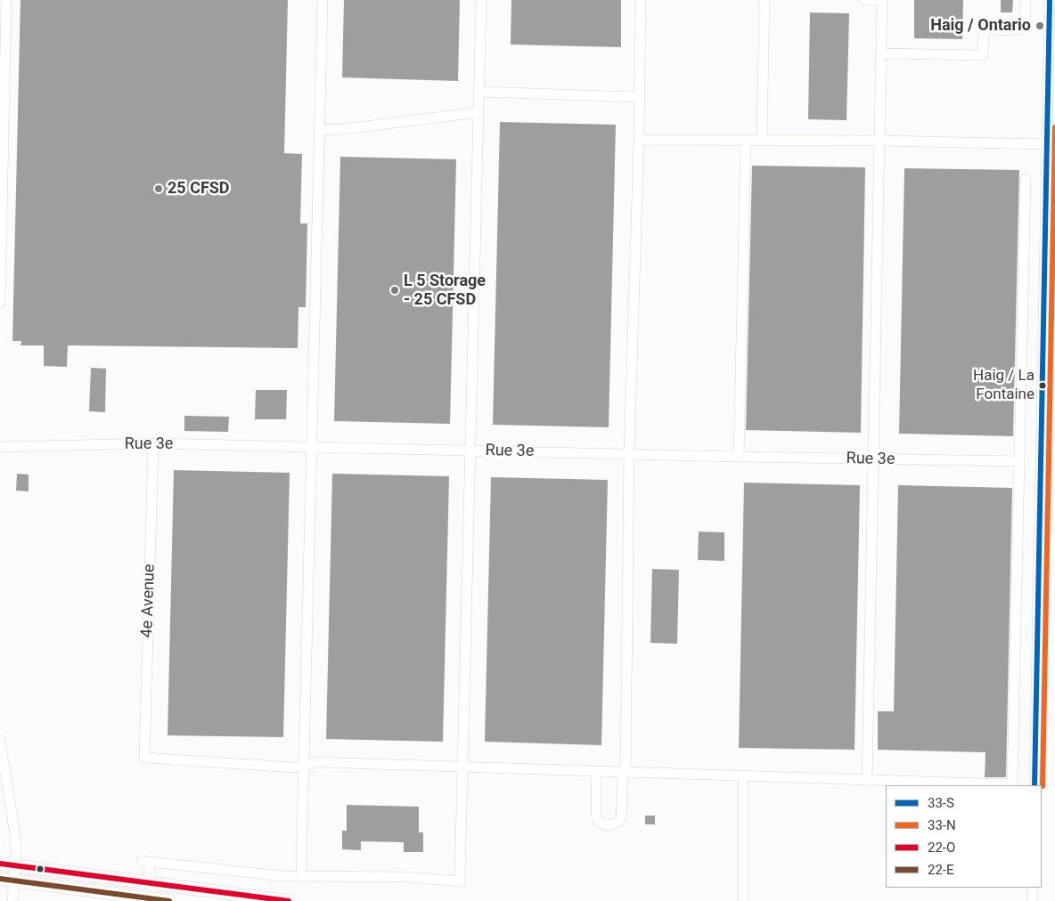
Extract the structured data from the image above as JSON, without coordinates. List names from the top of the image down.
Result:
{
  "streets": {
    "street": ["Rue 3e", "4e Avenue"]
  },
  "crossings": [
    ["Rue 3e", "4e Avenue"]
  ],
  "places": [
    "Haig / Ontario",
    "25 CFSD",
    "L 5 Storage - 25 CFSD",
    "Haig / La Fontaine"
  ],
  "lines": [
    "transit line 33-S",
    "transit line 33-N",
    "transit line 22-O",
    "transit line 22-E"
  ],
  "legend": [
    "33-S",
    "33-N",
    "22-O",
    "22-E"
  ]
}
